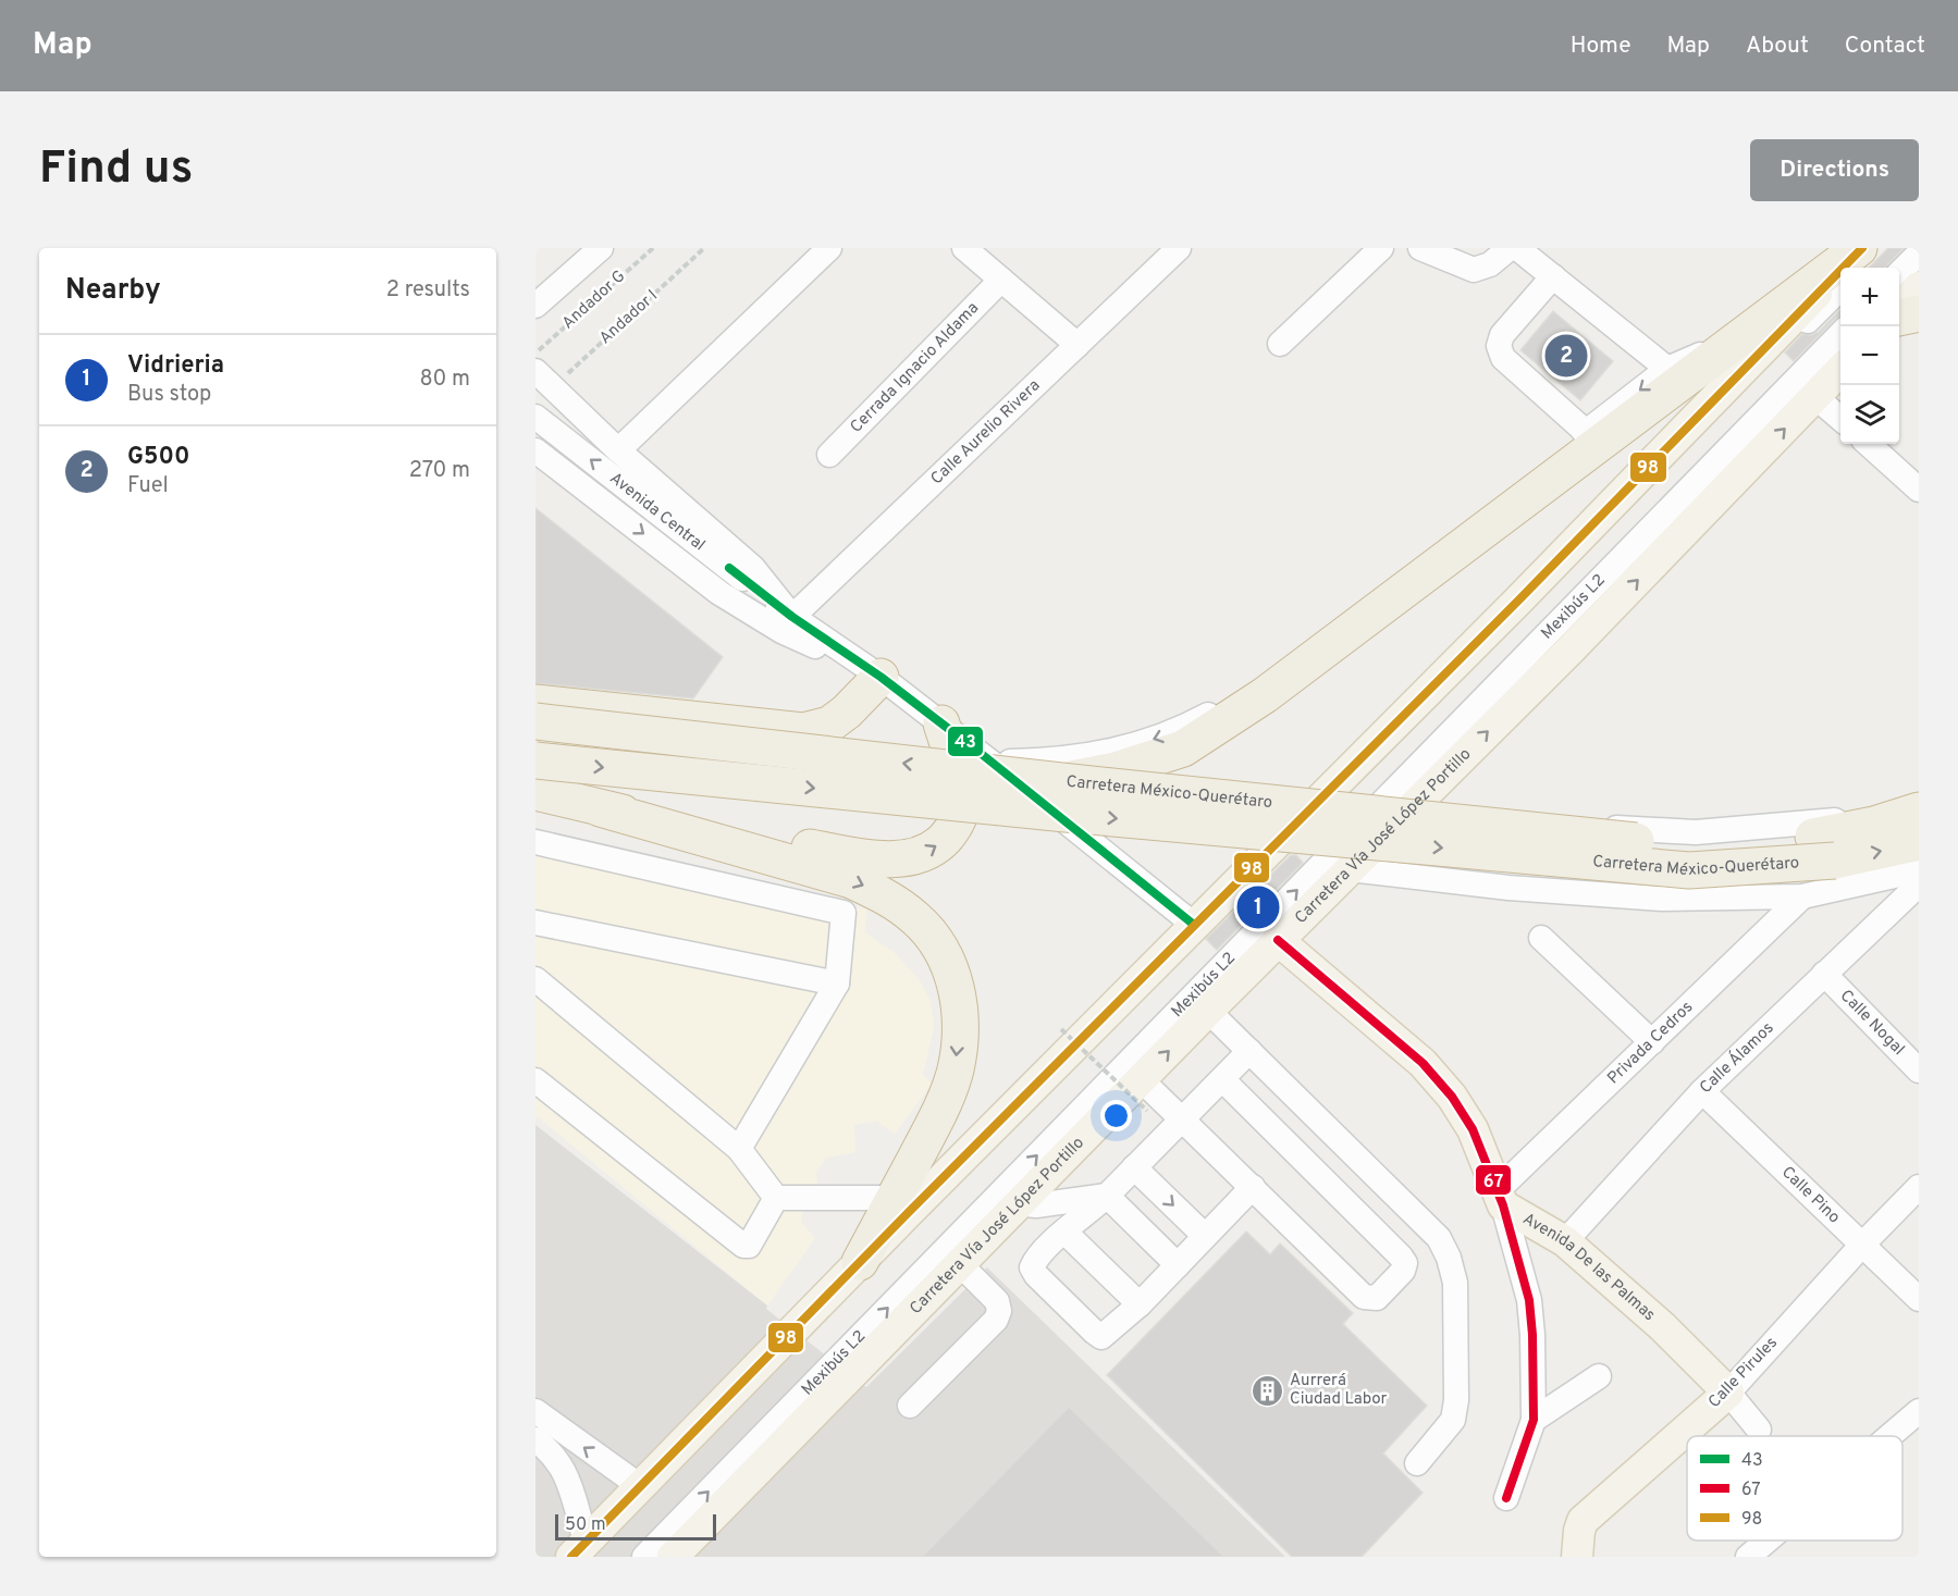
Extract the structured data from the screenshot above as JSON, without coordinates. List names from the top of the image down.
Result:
{
  "streets": {
    "highway": ["Carretera México-Querétaro"],
    "main road": ["Carretera Vía José López Portillo", "Avenida De las Palmas", "Calle Pirules"],
    "street": [
      "Cerrada Ignacio Aldama",
      "Calle Aurelio Rivera",
      "Avenida Central",
      "Mexibús L2",
      "Calle Nogal",
      "Privada Cedros",
      "Calle Álamos",
      "Calle Pino"
    ],
    "path": ["Andador G", "Andador I"]
  },
  "crossings": [
    ["Calle Aurelio Rivera", "Avenida Central"],
    ["Calle Nogal", "Calle Álamos"],
    ["Privada Cedros", "Avenida De las Palmas"],
    ["Calle Álamos", "Calle Pino"],
    ["Calle Álamos", "Avenida De las Palmas"],
    ["Calle Pino", "Calle Pirules"],
    ["Avenida De las Palmas", "Calle Pirules"]
  ],
  "places": {
    "building": ["Aurrerá Ciudad Labor"]
  },
  "lines": ["transit line 98", "transit line 43", "transit line 67"],
  "legend": ["43", "67", "98"],
  "scale_bar": "50 m",
  "page": {
    "header": "Map",
    "nav": [
      "Home",
      "Map",
      "About",
      "Contact"
    ],
    "buttons": "Directions",
    "title": "Find us",
    "heading": ["Nearby", "2 results"],
    "map_buttons": ["+", "−"],
    "pins": ["2", "1"],
    "list": [
      {
        "mark": "1",
        "name": "Vidrieria",
        "note": "Bus stop",
        "value": "80 m"
      },
      {
        "mark": "2",
        "name": "G500",
        "note": "Fuel",
        "value": "270 m"
      }
    ],
    "scale": "50 m"
  }
}
